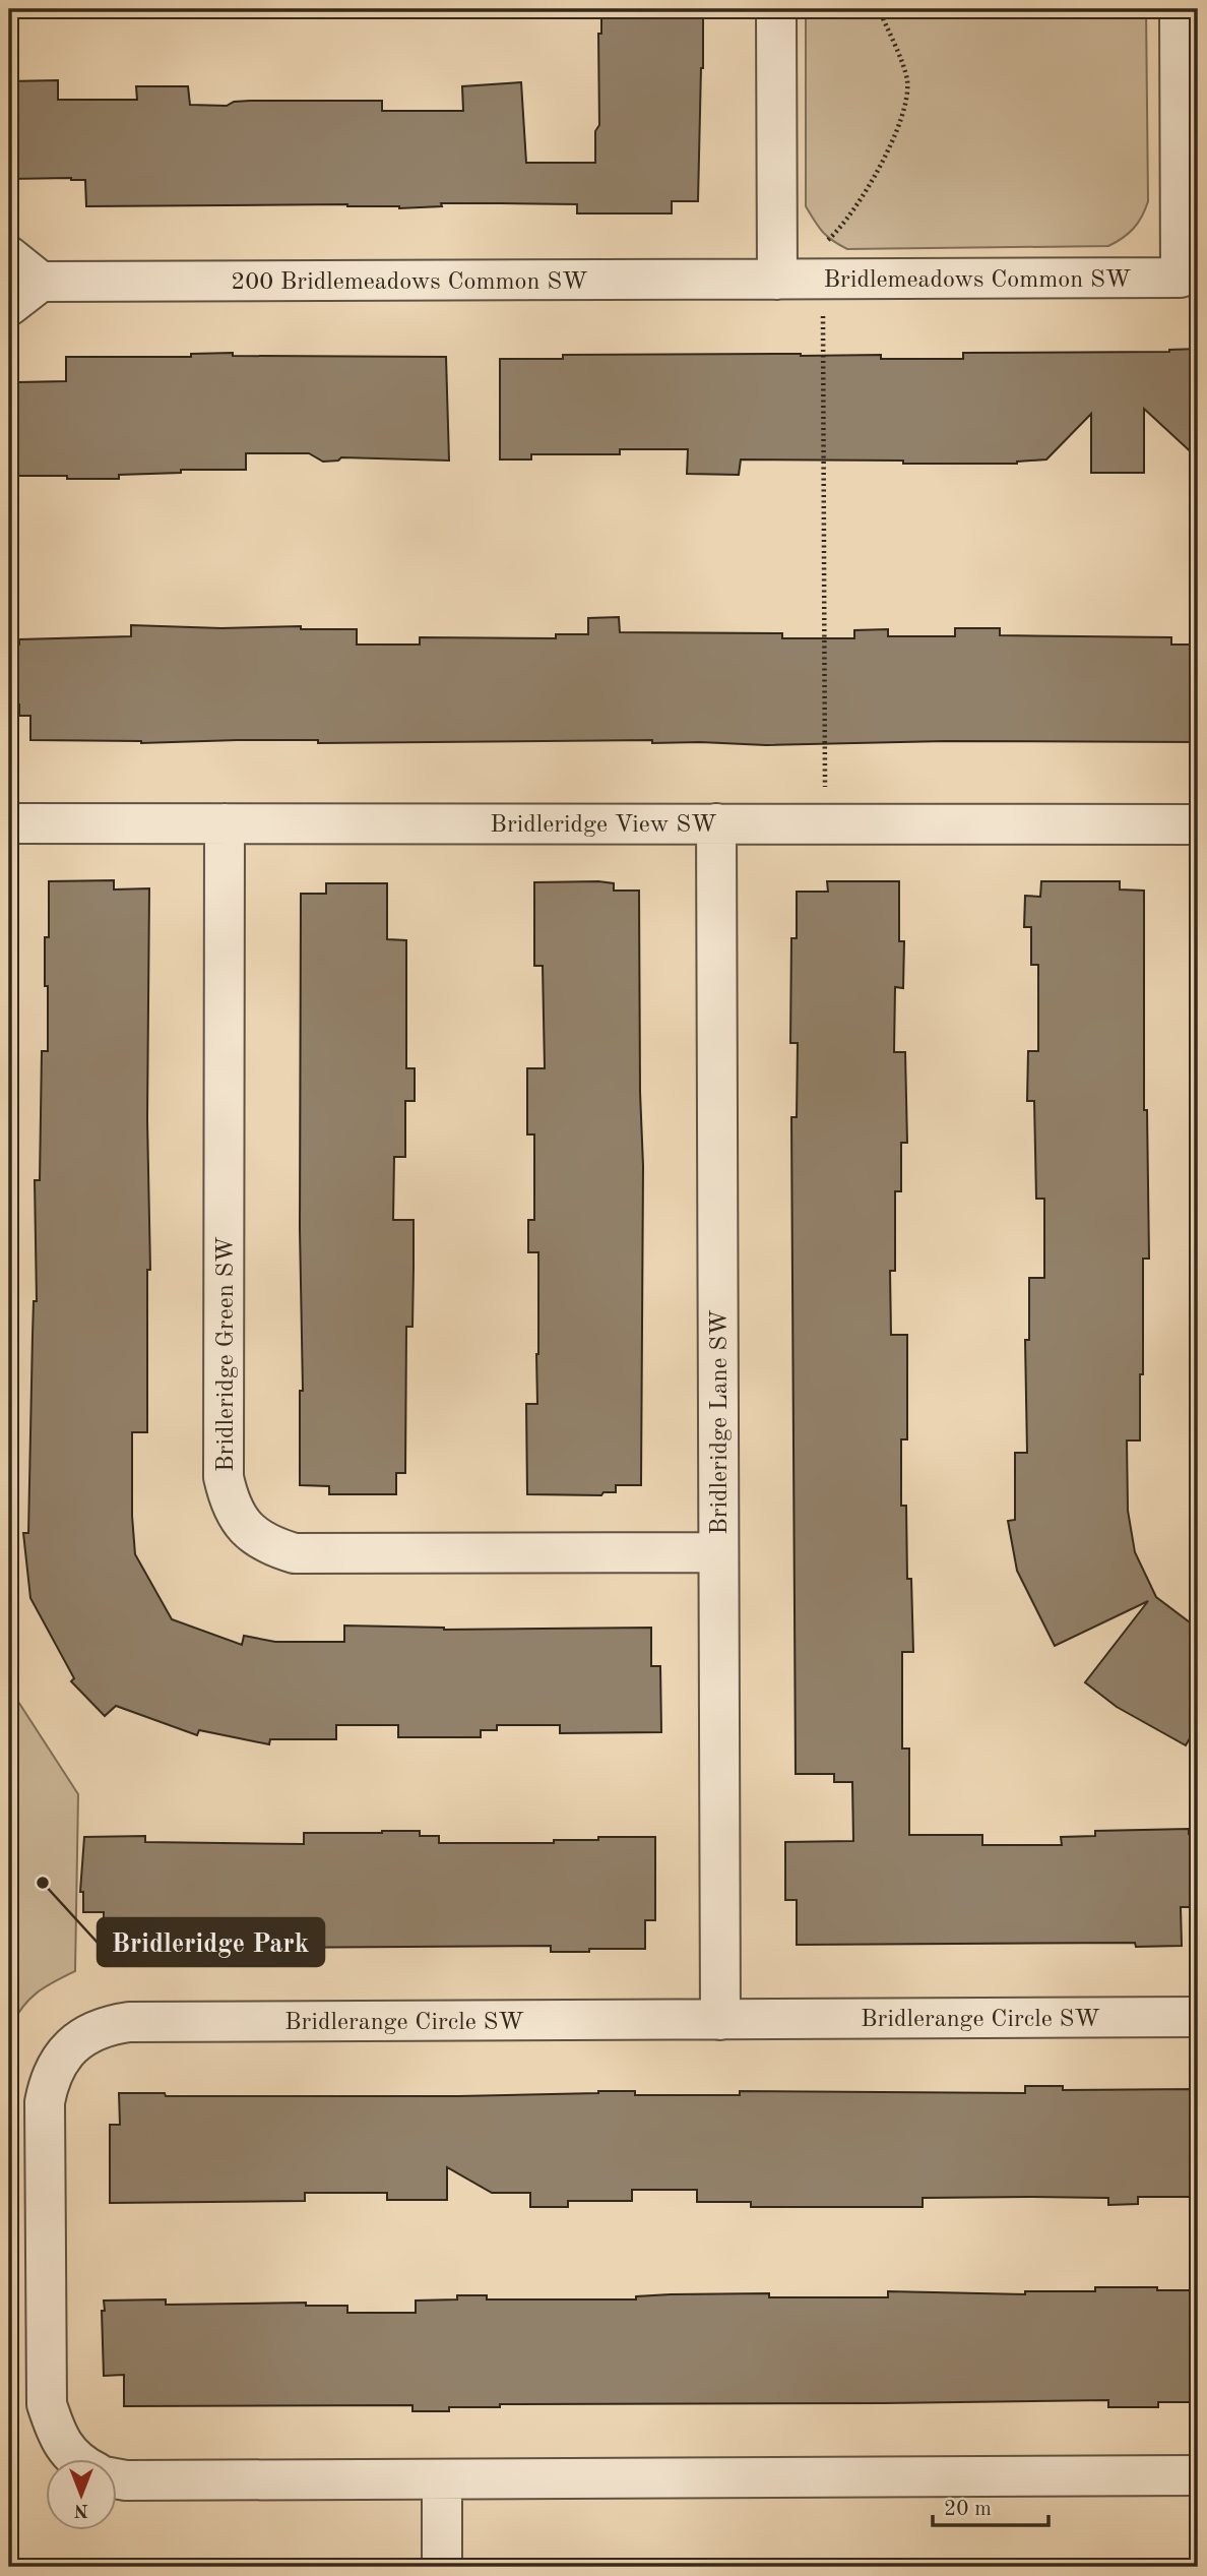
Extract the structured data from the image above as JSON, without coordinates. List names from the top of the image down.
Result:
{
  "streets": {
    "street": [
      "Bridlemeadows Common SW",
      "200 Bridlemeadows Common SW",
      "Bridleridge View SW",
      "Bridleridge Green SW",
      "Bridleridge Lane SW",
      "Bridlerange Circle SW"
    ]
  },
  "crossings": [
    ["Bridlemeadows Common SW", "200 Bridlemeadows Common SW"],
    ["Bridleridge View SW", "Bridleridge Green SW"],
    ["Bridleridge View SW", "Bridleridge Lane SW"],
    ["Bridleridge Green SW", "Bridleridge Lane SW"],
    ["Bridleridge Lane SW", "Bridlerange Circle SW"]
  ],
  "places": ["Bridleridge Park"],
  "scale_bar": "20 m",
  "north": "bottom"
}
